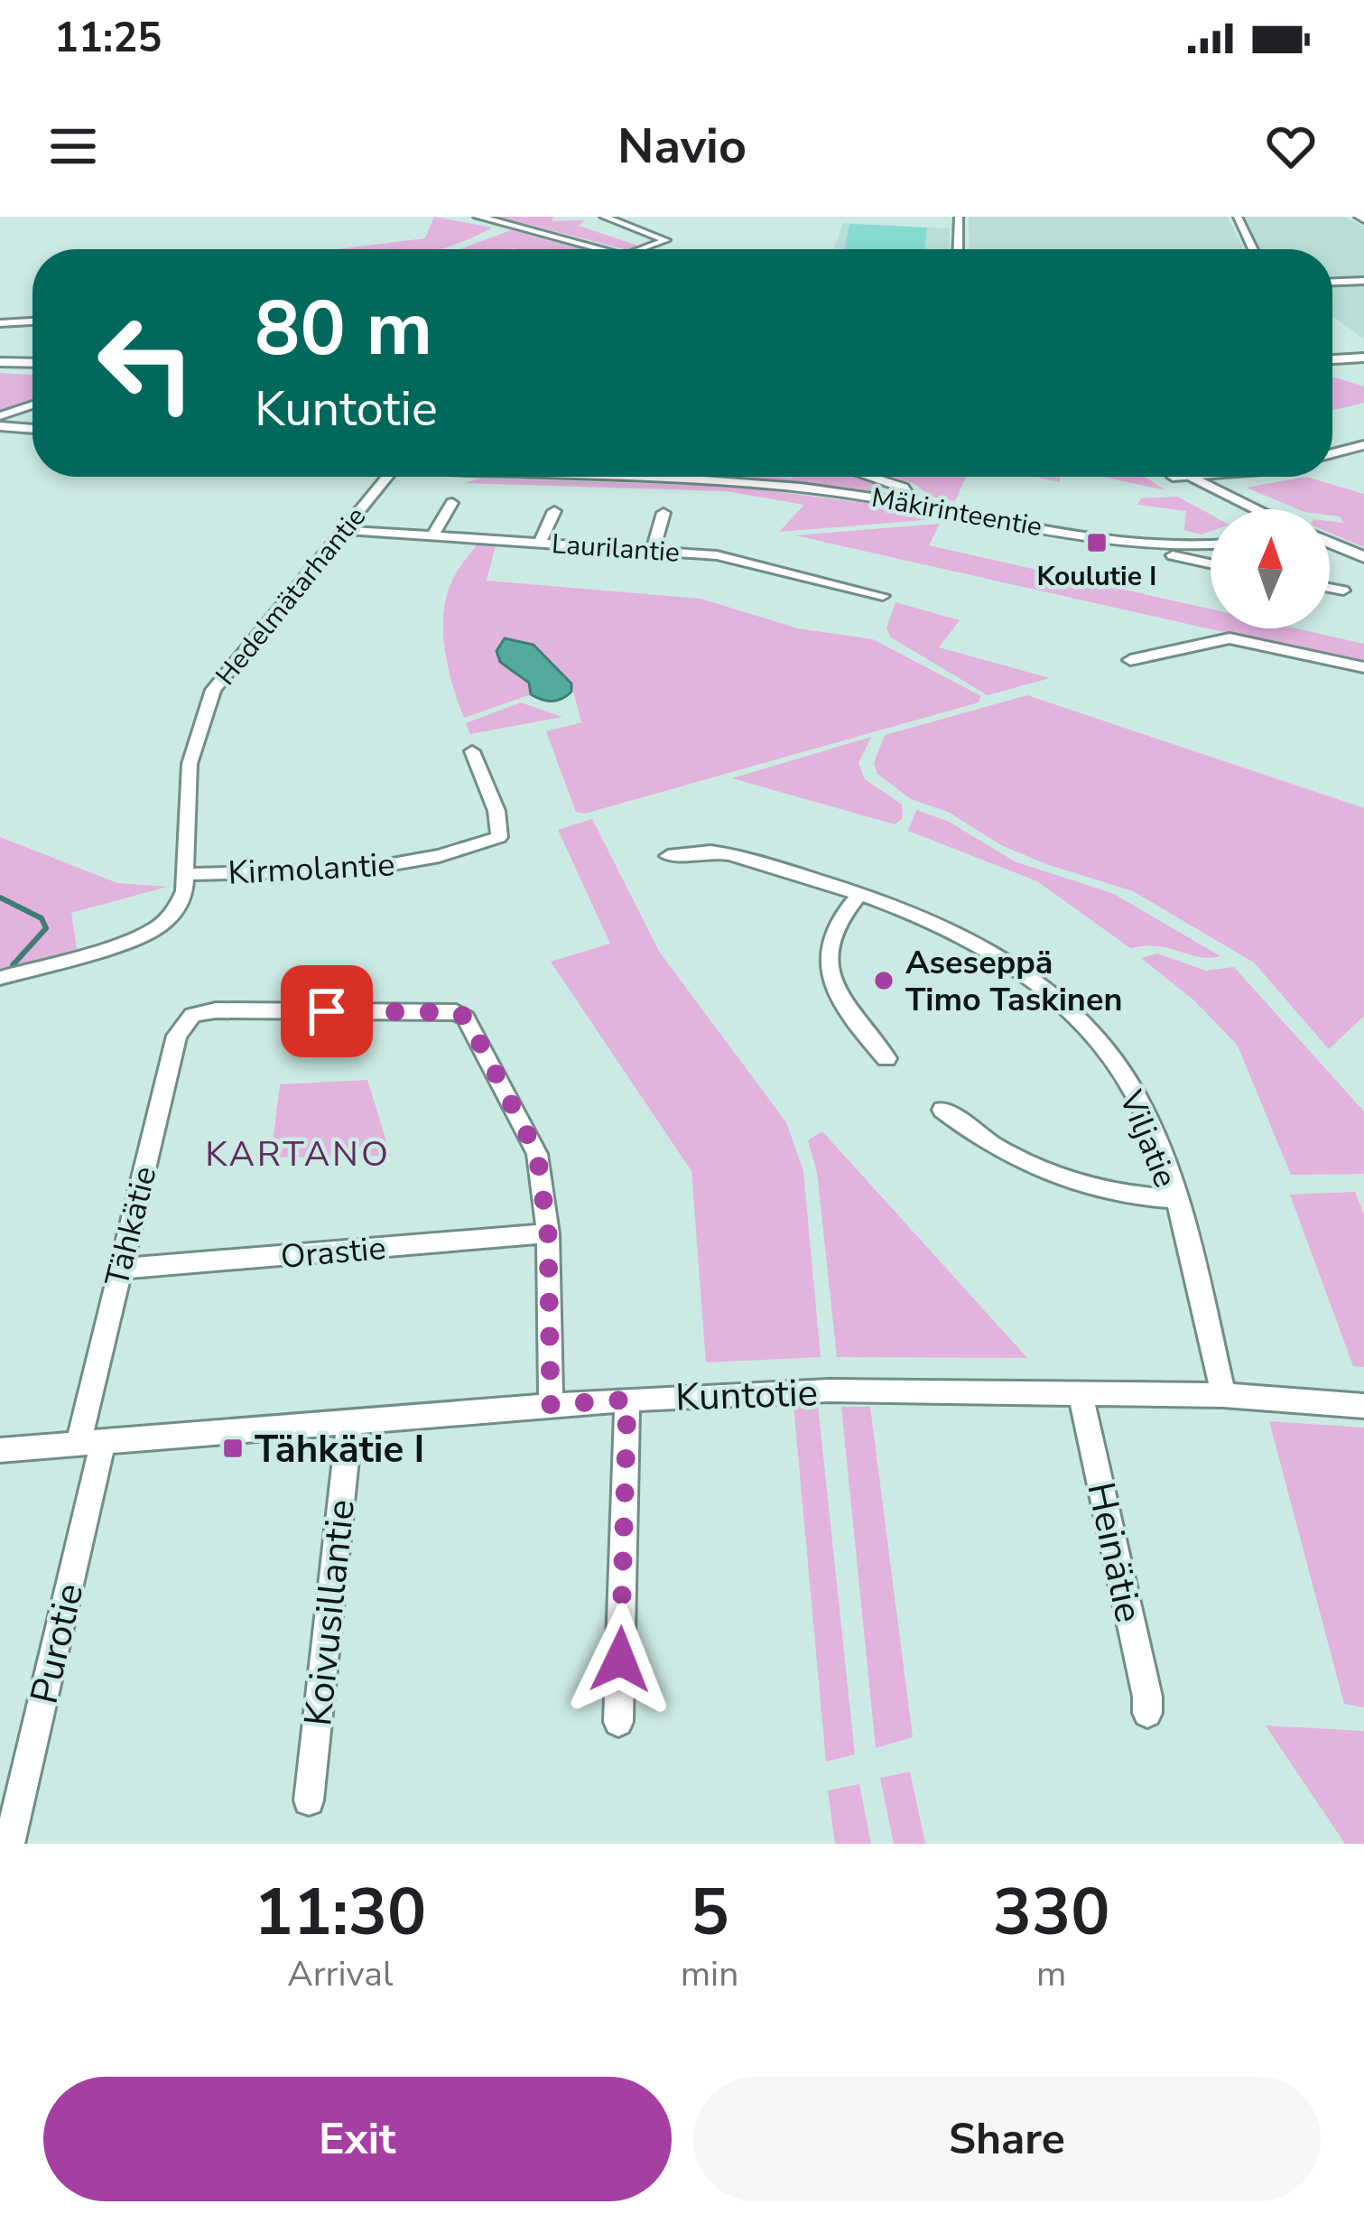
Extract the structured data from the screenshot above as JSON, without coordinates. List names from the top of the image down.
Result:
{
  "streets": {
    "street": [
      "Mäkirinteentie",
      "Laurilantie",
      "Hedelmätarhantie",
      "Kirmolantie",
      "Viljatie",
      "Tähkätie",
      "Orastie",
      "Kuntotie",
      "Heinätie",
      "Koivusillantie",
      "Purotie"
    ]
  },
  "crossings": [
    ["Laurilantie", "Hedelmätarhantie"],
    ["Hedelmätarhantie", "Kirmolantie"],
    ["Viljatie", "Kuntotie"],
    ["Tähkätie", "Orastie"],
    ["Tähkätie", "Kuntotie"],
    ["Tähkätie", "Purotie"],
    ["Kuntotie", "Heinätie"],
    ["Kuntotie", "Koivusillantie"],
    ["Kuntotie", "Purotie"]
  ],
  "districts": ["KARTANO"],
  "places": {
    "transit": ["Koulutie I", "Tähkätie I"],
    "other": ["Aseseppä Timo Taskinen"]
  },
  "north": "top",
  "page": {
    "status": "11:25",
    "header": "Navio",
    "turn": ["80 m", "Kuntotie"],
    "eta": [
      "11:30",
      "Arrival",
      "5",
      "min",
      "330",
      "m"
    ],
    "buttons": ["Exit", "Share"]
  }
}
